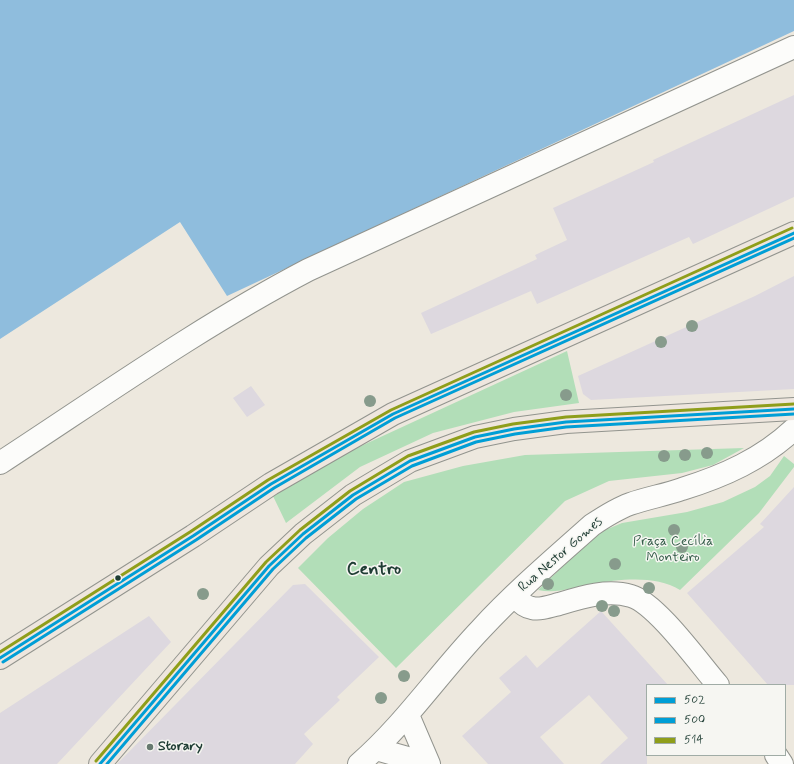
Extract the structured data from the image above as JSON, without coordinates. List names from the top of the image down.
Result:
{
  "streets": {
    "street": ["Rua Nestor Gomes"]
  },
  "districts": ["Centro"],
  "parks": ["Praça Cecília Monteiro"],
  "places": ["Storary"],
  "lines": ["transit line 514", "transit line 502", "transit line 500"],
  "legend": ["502", "500", "514"]
}
